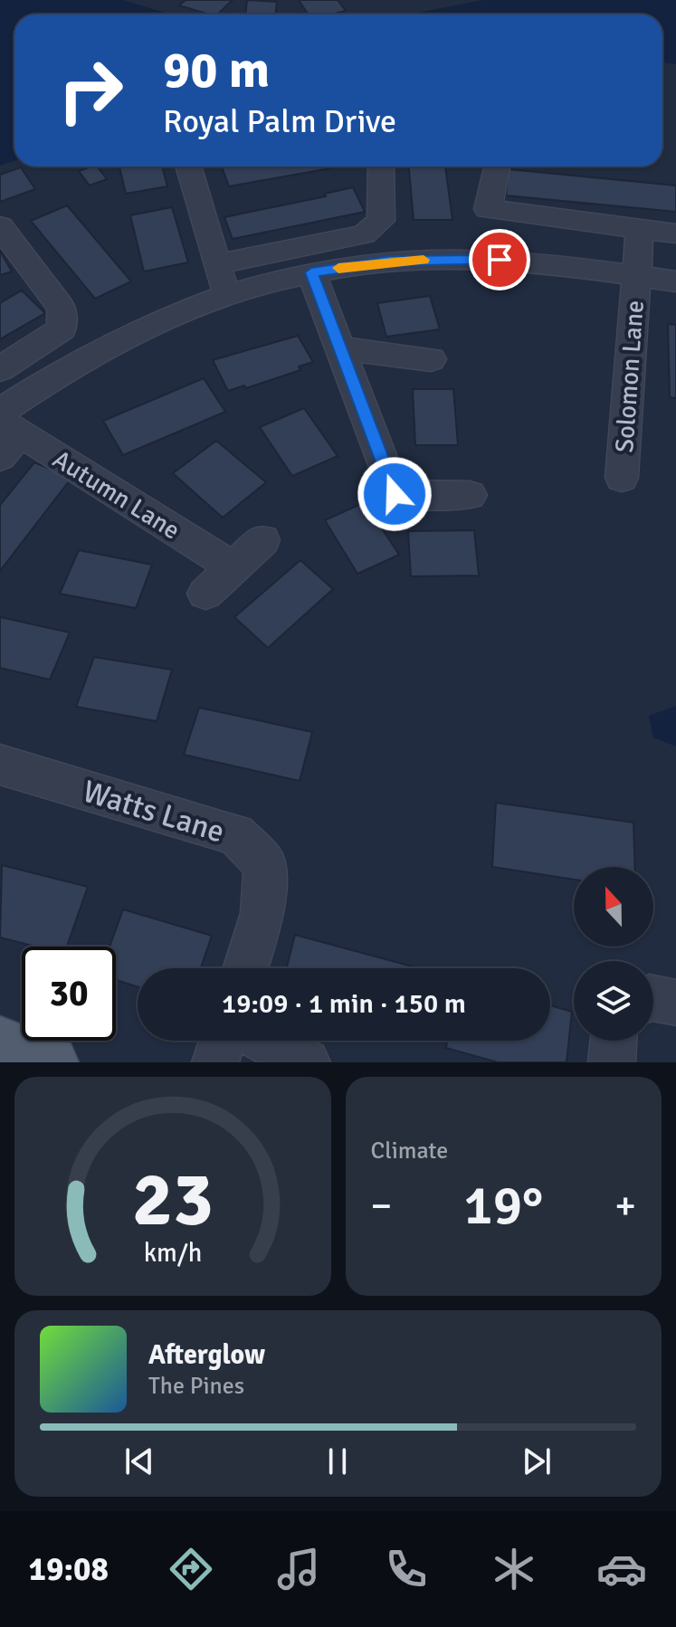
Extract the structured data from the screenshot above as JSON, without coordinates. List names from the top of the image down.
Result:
{
  "streets": {
    "street": ["Solomon Lane", "Autumn Lane", "Watts Lane"]
  },
  "north": "top",
  "page": {
    "turn": ["90 m", "Royal Palm Drive"],
    "limit": "30",
    "trip": "19:09 · 1 min · 150 m",
    "tile": "Climate",
    "heat": ["−", "19°", "+"],
    "song": ["Afterglow", "The Pines"],
    "tabs": "19:08",
    "gauge": ["23", "km/h"]
  }
}
